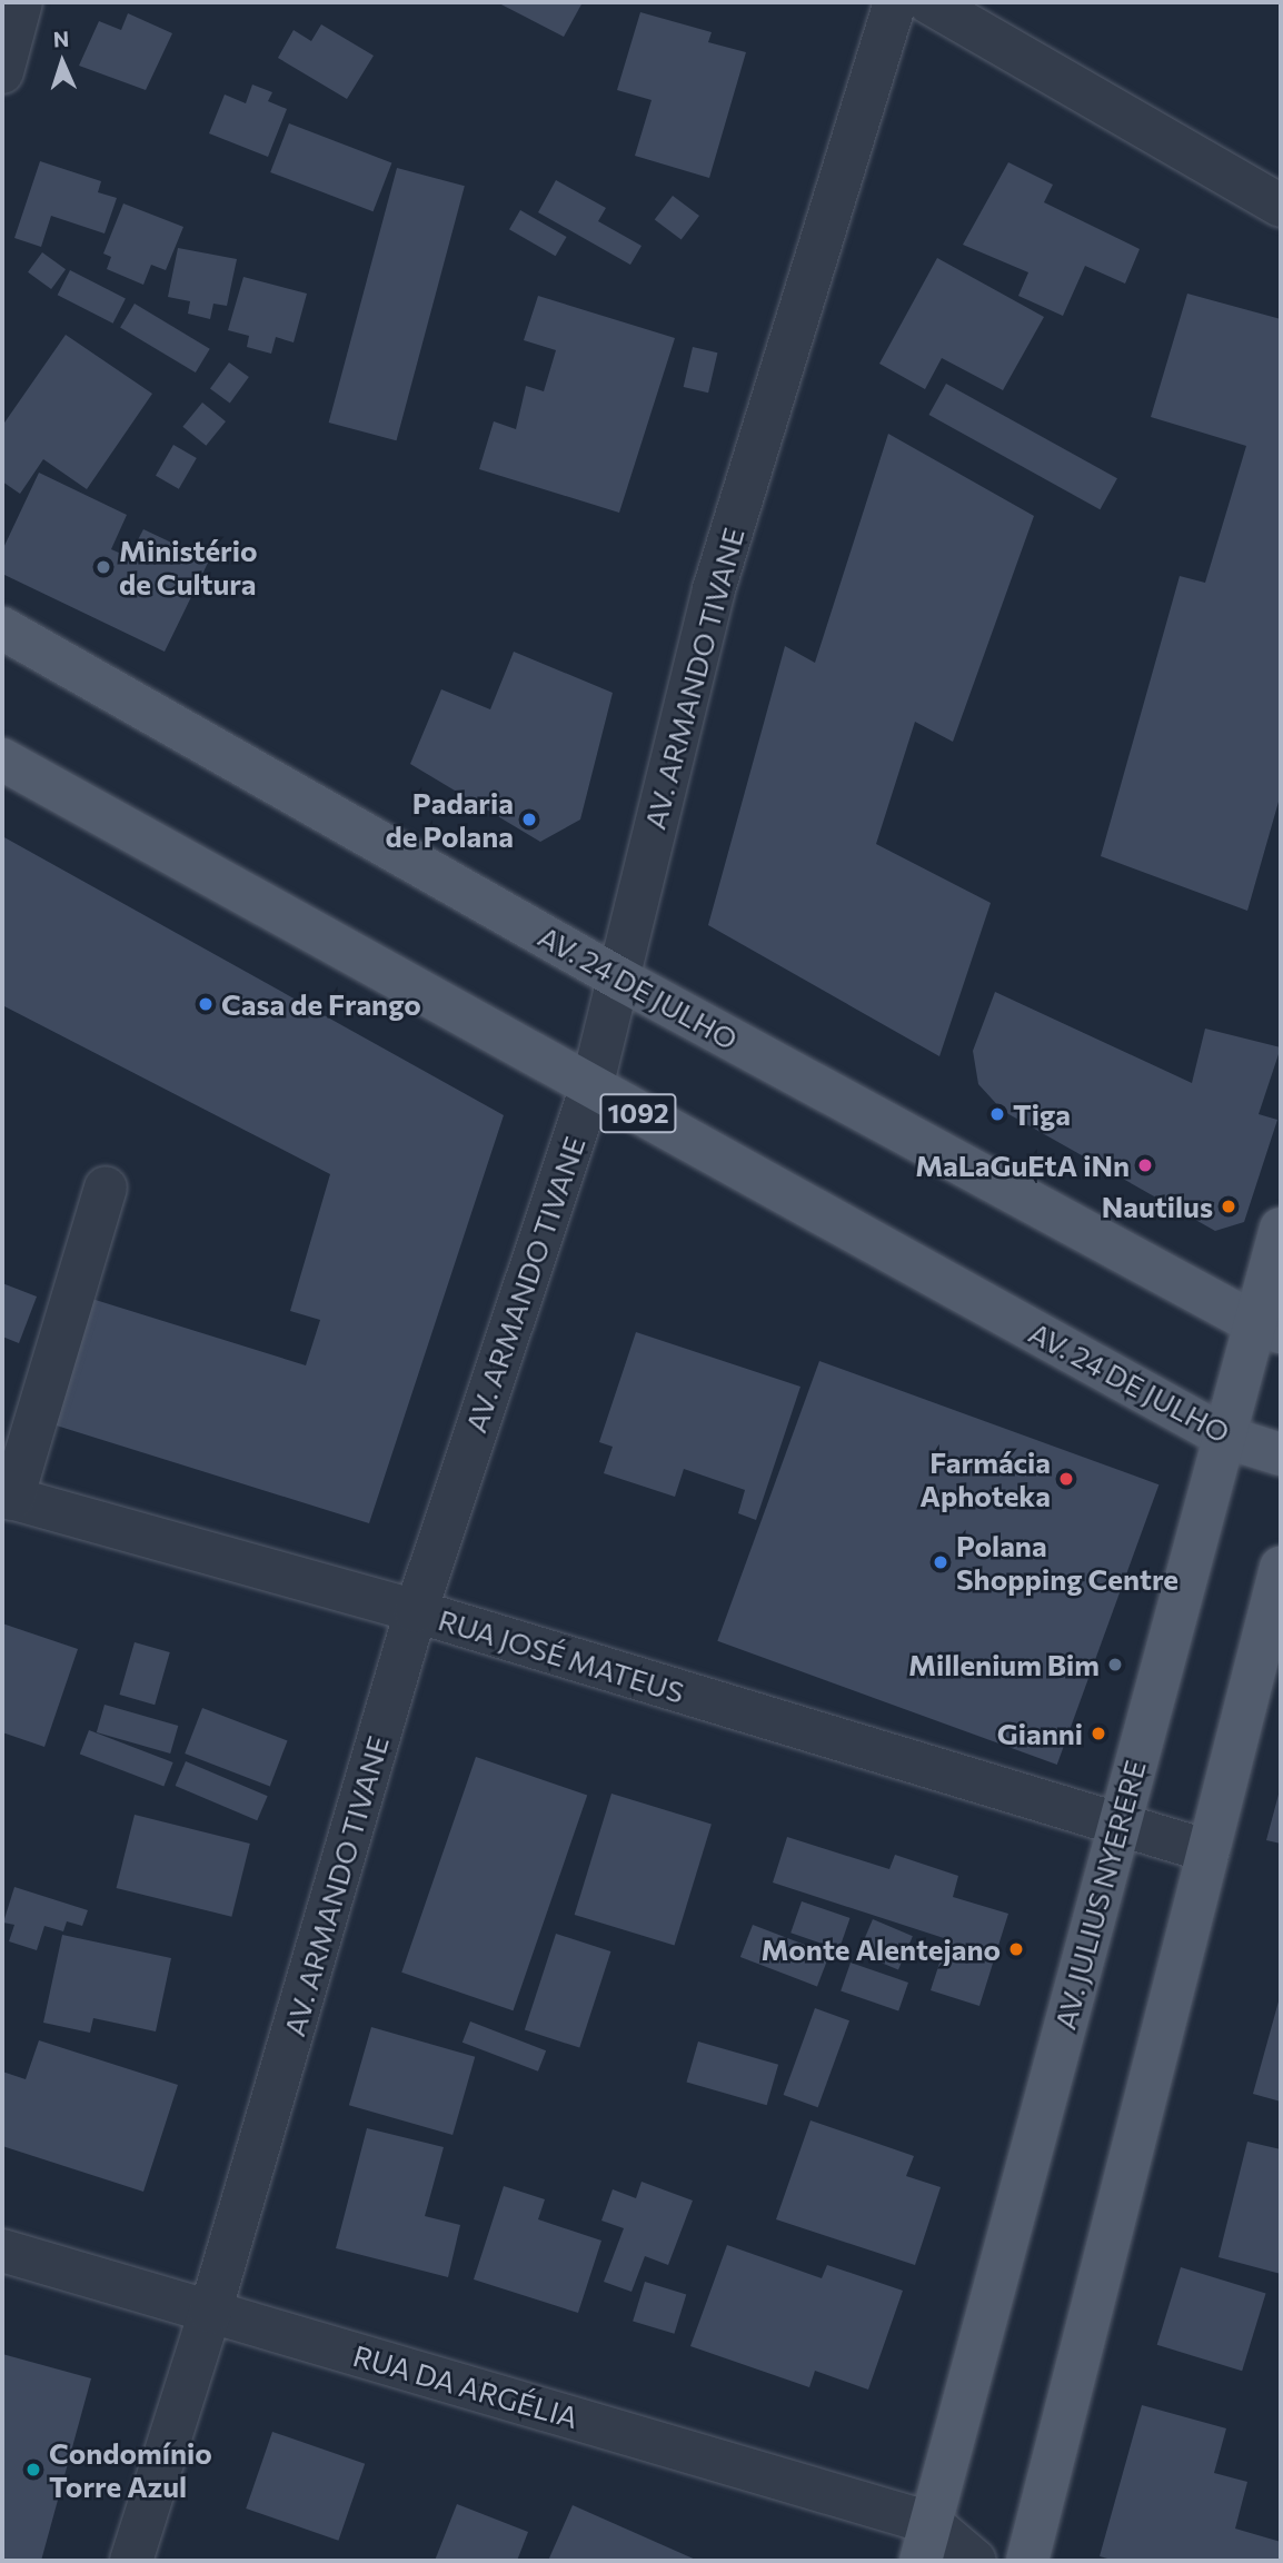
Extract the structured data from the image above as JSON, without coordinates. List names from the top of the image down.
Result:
{
  "streets": {
    "main road": ["AV. 24 DE JULHO", "1092", "AV. JULIUS NYERERE"],
    "street": ["AV. ARMANDO TIVANE", "RUA JOSÉ MATEUS", "RUA DA ARGÉLIA"]
  },
  "crossings": [
    ["AV. ARMANDO TIVANE", "AV. 24 DE JULHO"],
    ["AV. ARMANDO TIVANE", "RUA JOSÉ MATEUS"],
    ["AV. ARMANDO TIVANE", "RUA DA ARGÉLIA"],
    ["AV. 24 DE JULHO", "AV. JULIUS NYERERE"],
    ["RUA JOSÉ MATEUS", "AV. JULIUS NYERERE"],
    ["AV. JULIUS NYERERE", "RUA DA ARGÉLIA"]
  ],
  "places": [
    "Ministério de Cultura",
    "Padaria de Polana",
    "Casa de Frango",
    "Tiga",
    "MaLaGuEtA iNn",
    "Nautilus",
    "Farmácia Aphoteka",
    "Polana Shopping Centre",
    "Millenium Bim",
    "Gianni",
    "Monte Alentejano",
    "Condomínio Torre Azul"
  ],
  "north": "top"
}
